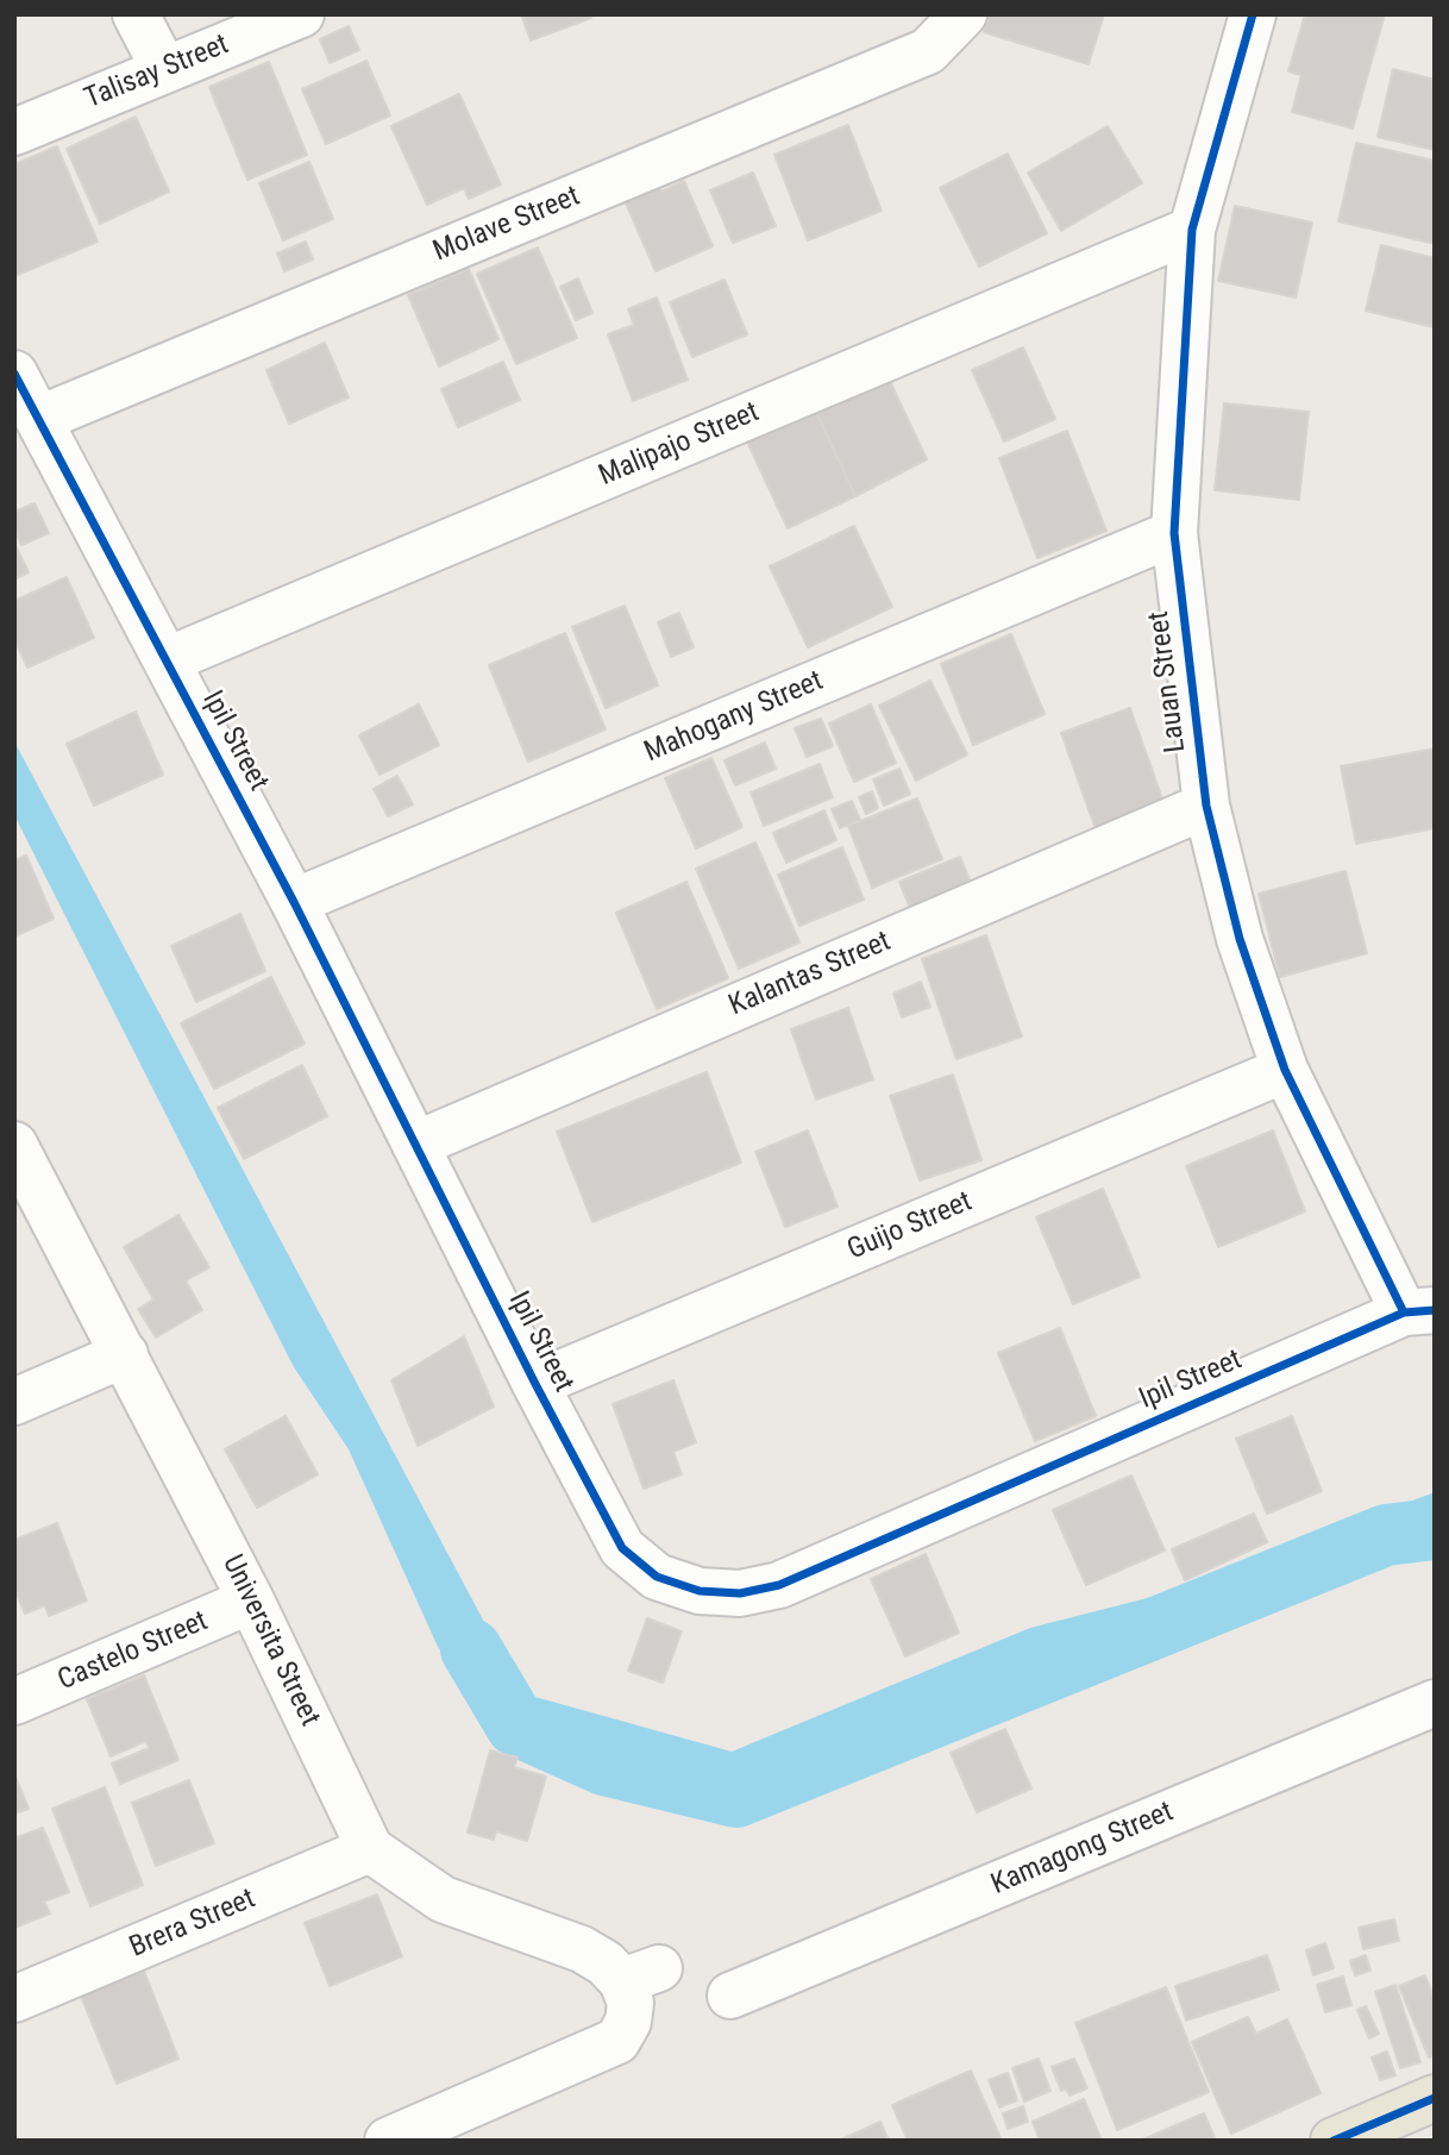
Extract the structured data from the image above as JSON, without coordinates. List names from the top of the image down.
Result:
{
  "streets": {
    "street": [
      "Talisay Street",
      "Molave Street",
      "Malipajo Street",
      "Lauan Street",
      "Mahogany Street",
      "Ipil Street",
      "Kalantas Street",
      "Guijo Street",
      "Universita Street",
      "Castelo Street",
      "Kamagong Street",
      "Brera Street"
    ]
  },
  "crossings": [
    ["Molave Street", "Ipil Street"],
    ["Malipajo Street", "Lauan Street"],
    ["Malipajo Street", "Ipil Street"],
    ["Lauan Street", "Mahogany Street"],
    ["Lauan Street", "Ipil Street"],
    ["Lauan Street", "Kalantas Street"],
    ["Lauan Street", "Guijo Street"],
    ["Mahogany Street", "Ipil Street"],
    ["Ipil Street", "Kalantas Street"],
    ["Ipil Street", "Guijo Street"],
    ["Universita Street", "Castelo Street"],
    ["Universita Street", "Brera Street"]
  ]
}
